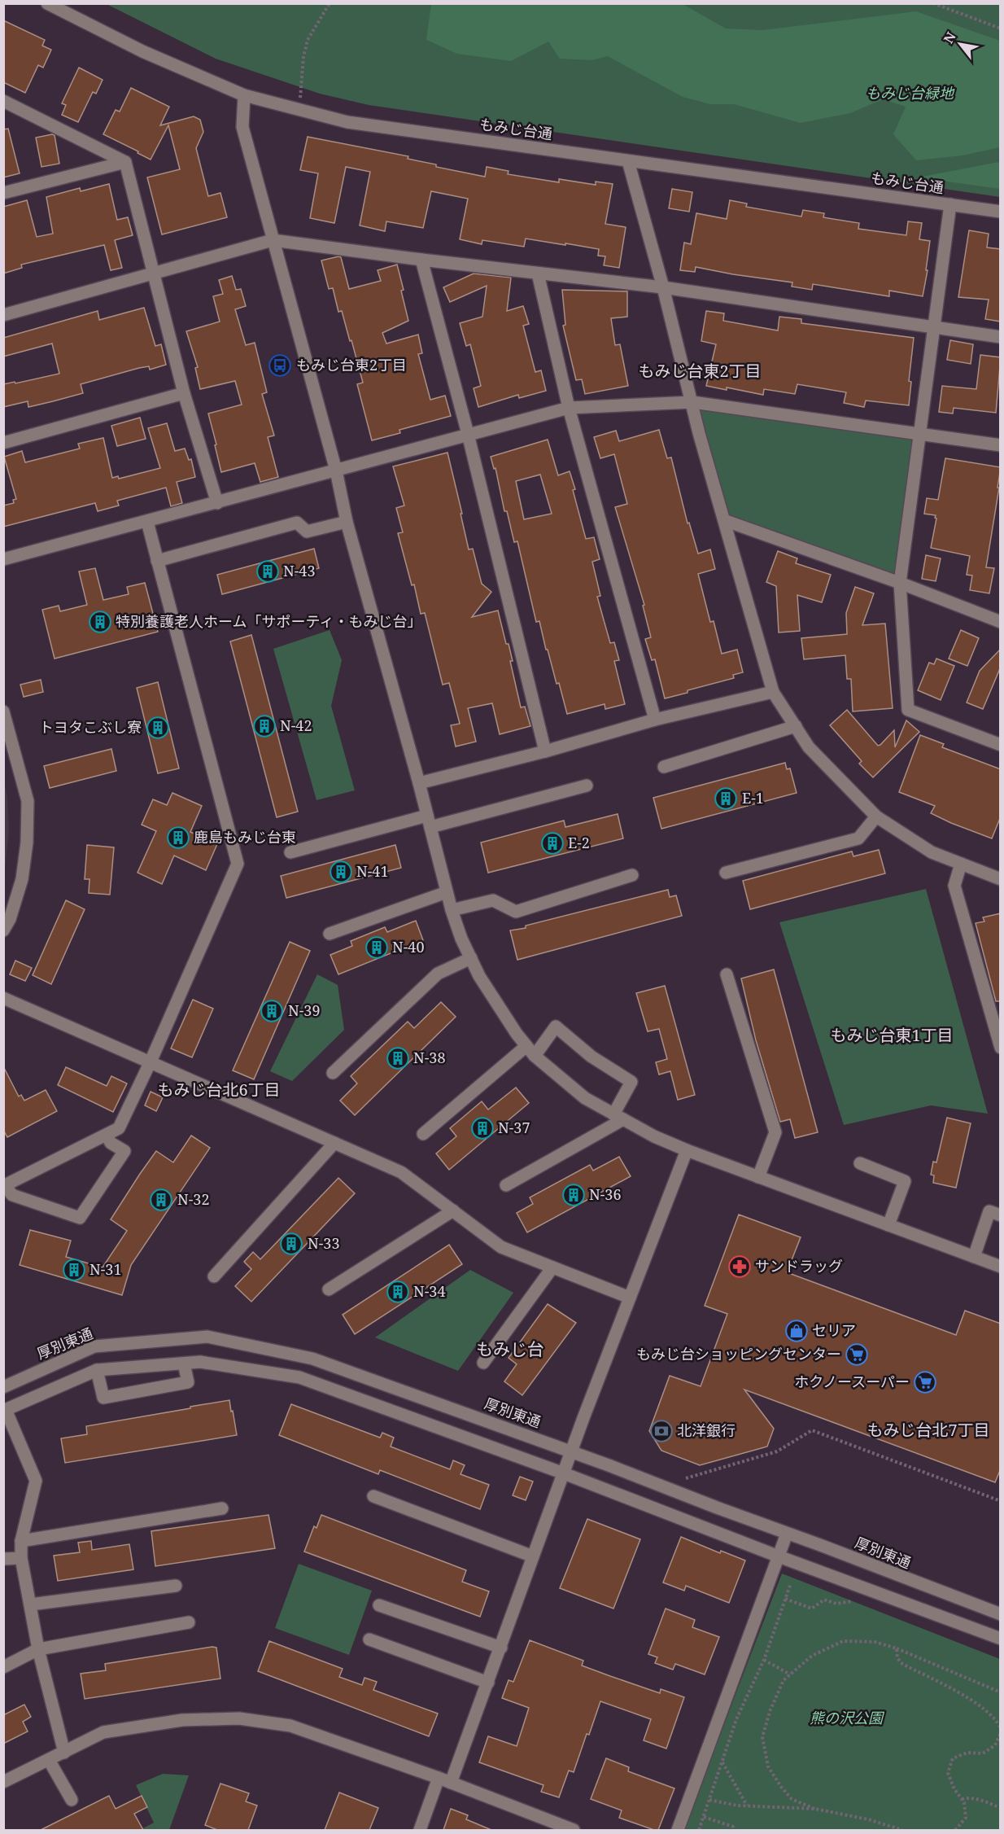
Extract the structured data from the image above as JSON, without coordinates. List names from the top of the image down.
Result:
{
  "streets": {
    "street": ["もみじ台通", "厚別東通"]
  },
  "districts": [
    "もみじ台東2丁目",
    "もみじ台東1丁目",
    "もみじ台北6丁目",
    "もみじ台",
    "もみじ台北7丁目"
  ],
  "parks": ["もみじ台緑地", "熊の沢公園"],
  "places": {
    "bus stop": ["もみじ台東2丁目"],
    "building": [
      "N-43",
      "特別養護老人ホーム「サポーティ・もみじ台」",
      "N-42",
      "トヨタこぶし寮",
      "E-1",
      "鹿島もみじ台東",
      "E-2",
      "N-41",
      "N-40",
      "N-39",
      "N-38",
      "N-37",
      "N-36",
      "N-32",
      "N-33",
      "N-31",
      "N-34"
    ],
    "pharmacy": ["サンドラッグ"],
    "shop": ["セリア"],
    "supermarket": ["もみじ台ショッピングセンター", "ホクノースーパー"],
    "bank": ["北洋銀行"]
  },
  "north": "top left"
}
